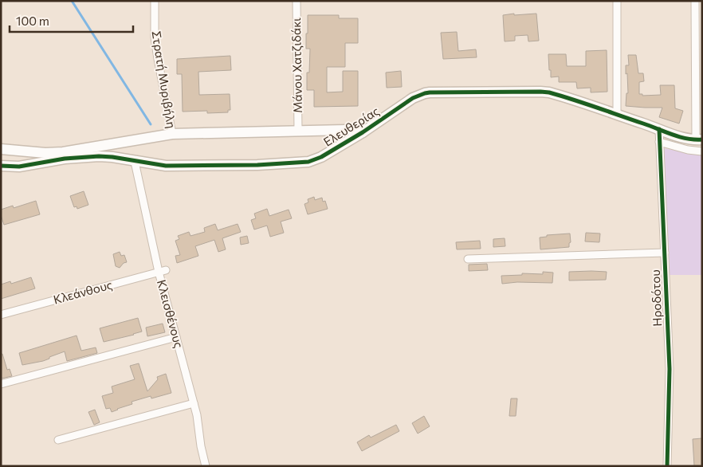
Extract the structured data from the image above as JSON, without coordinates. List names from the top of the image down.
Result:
{
  "streets": {
    "street": [
      "Μάνου Χατζιδάκι",
      "Στρατή Μυριβήλη",
      "Ελευθερίας",
      "Κλεάνθους",
      "Ηροδότου",
      "Κλεισθένους"
    ]
  },
  "crossings": [
    ["Μάνου Χατζιδάκι", "Ελευθερίας"],
    ["Στρατή Μυριβήλη", "Ελευθερίας"],
    ["Ελευθερίας", "Ηροδότου"],
    ["Ελευθερίας", "Κλεισθένους"],
    ["Κλεάνθους", "Κλεισθένους"]
  ],
  "scale_bar": "100 m"
}
